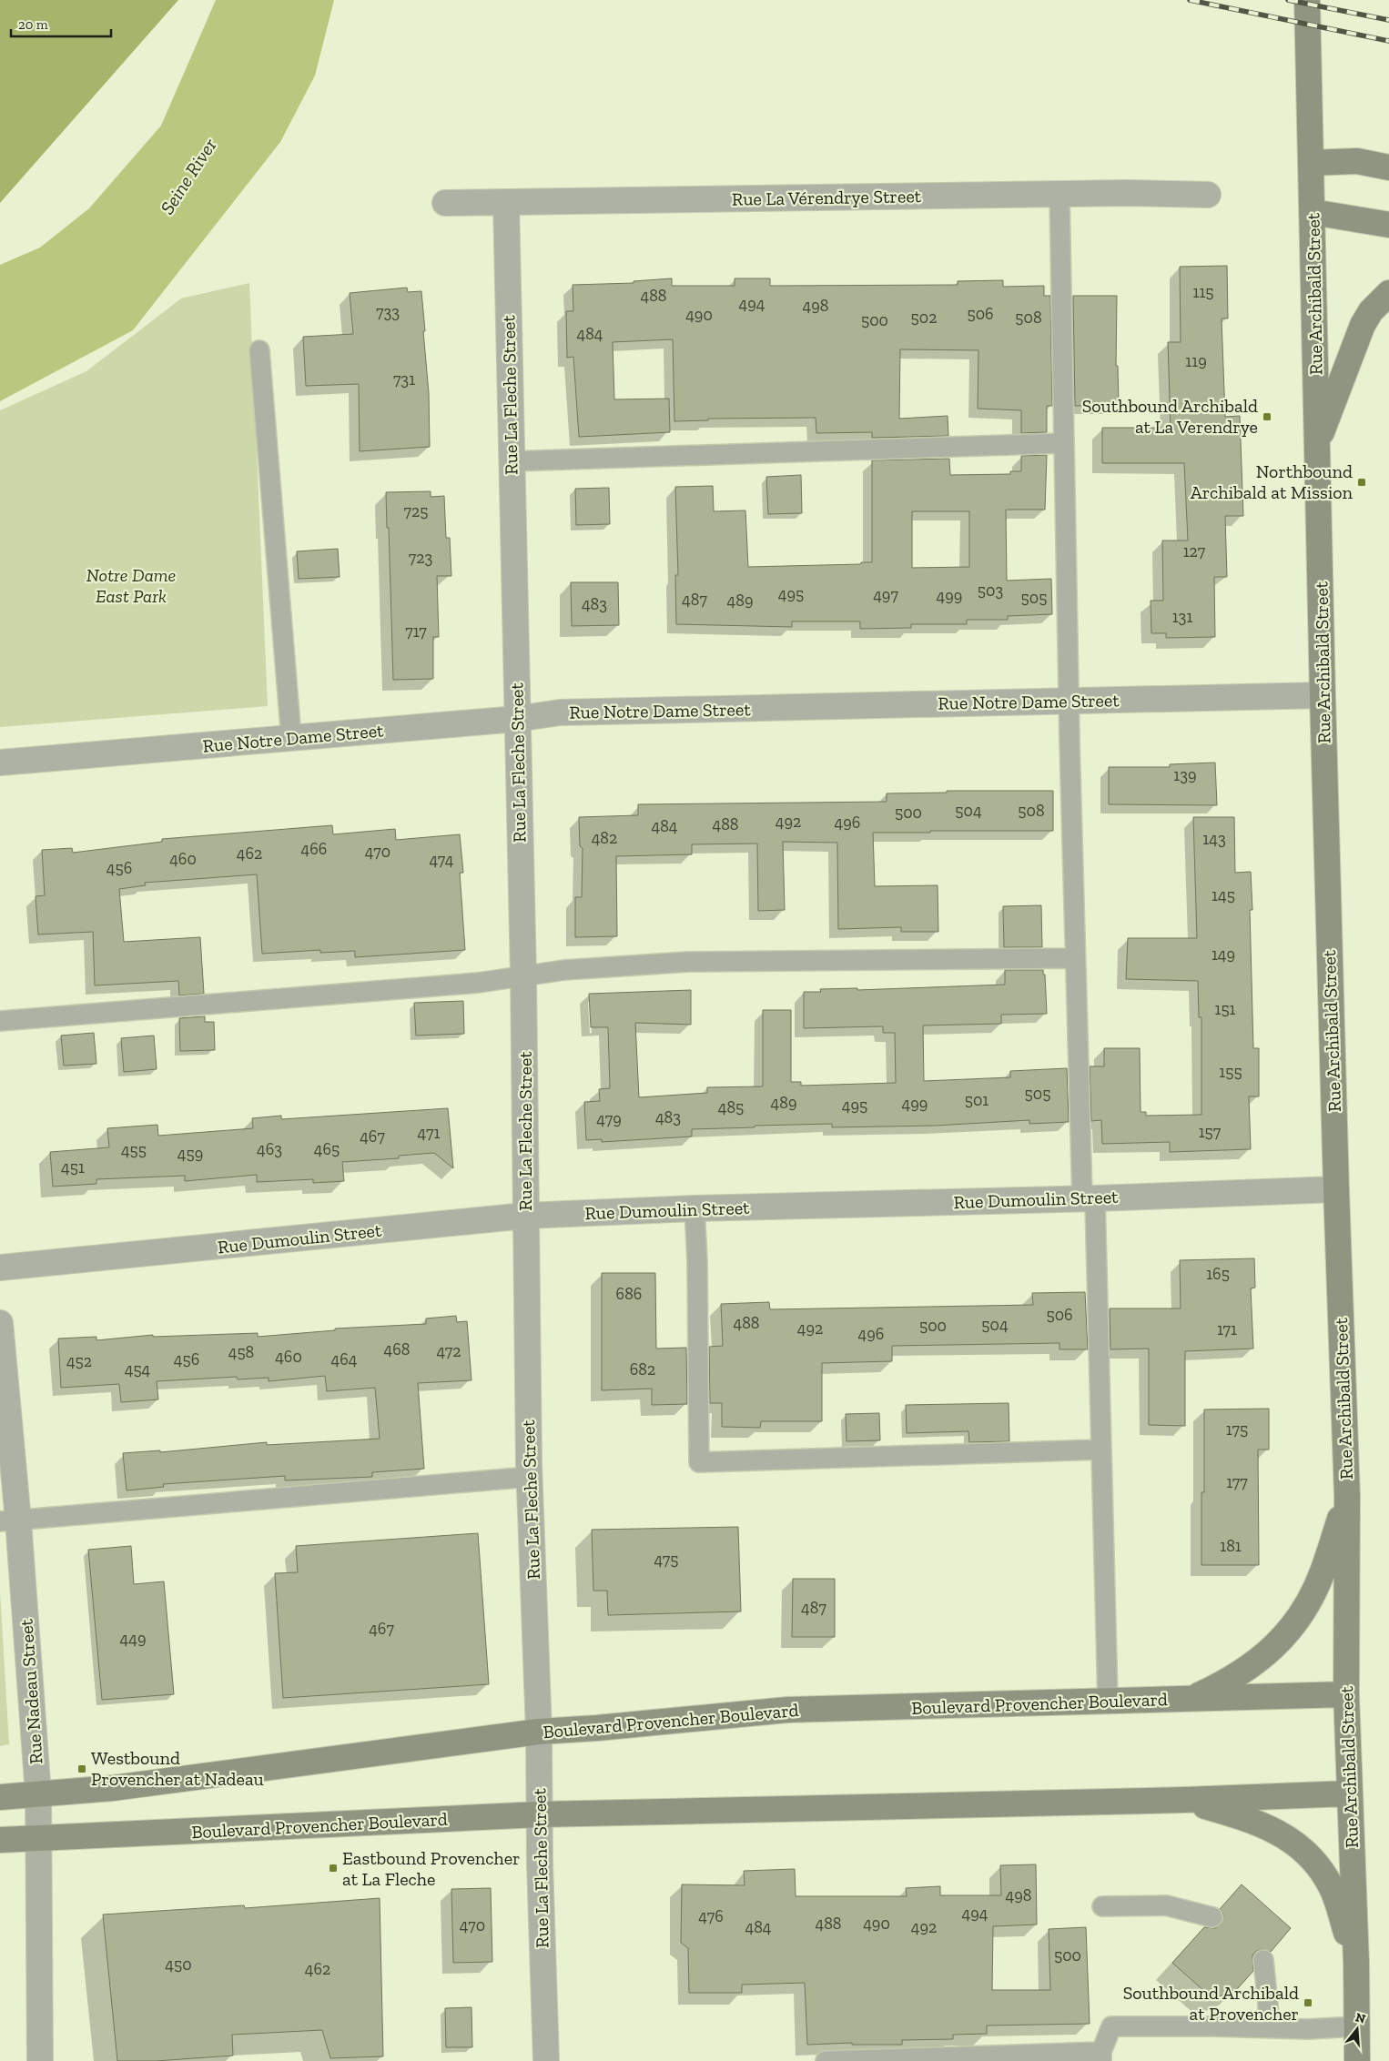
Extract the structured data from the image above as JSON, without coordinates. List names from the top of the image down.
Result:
{
  "streets": {
    "main road": ["Rue Archibald Street", "Boulevard Provencher Boulevard"],
    "street": [
      "Rue La Vérendrye Street",
      "Rue La Fleche Street",
      "Rue Notre Dame Street",
      "Rue Dumoulin Street",
      "Rue Nadeau Street"
    ]
  },
  "crossings": [
    ["Rue La Vérendrye Street", "Rue La Fleche Street"],
    ["Rue Archibald Street", "Rue Notre Dame Street"],
    ["Rue Archibald Street", "Rue Dumoulin Street"],
    ["Rue Archibald Street", "Boulevard Provencher Boulevard"],
    ["Rue La Fleche Street", "Rue Notre Dame Street"],
    ["Rue La Fleche Street", "Rue Dumoulin Street"],
    ["Rue La Fleche Street", "Boulevard Provencher Boulevard"],
    ["Rue Nadeau Street", "Boulevard Provencher Boulevard"]
  ],
  "water": ["Seine River"],
  "parks": ["Notre Dame East Park"],
  "places": {
    "transit": [
      "Southbound Archibald at La Verendrye",
      "Northbound Archibald at Mission",
      "Westbound Provencher at Nadeau",
      "Eastbound Provencher at La Fleche",
      "Southbound Archibald at Provencher"
    ]
  },
  "house_numbers": [
    "115",
    "488",
    "494",
    "498",
    "733",
    "506",
    "490",
    "502",
    "508",
    "500",
    "484",
    "119",
    "731",
    "725",
    "127",
    "723",
    "503",
    "495",
    "497",
    "499",
    "505",
    "487",
    "489",
    "483",
    "131",
    "717",
    "139",
    "504",
    "508",
    "500",
    "492",
    "496",
    "488",
    "484",
    "482",
    "143",
    "466",
    "470",
    "462",
    "460",
    "474",
    "456",
    "145",
    "149",
    "151",
    "155",
    "505",
    "501",
    "489",
    "499",
    "495",
    "485",
    "483",
    "479",
    "157",
    "471",
    "467",
    "463",
    "465",
    "455",
    "459",
    "451",
    "165",
    "686",
    "506",
    "488",
    "504",
    "500",
    "492",
    "171",
    "496",
    "468",
    "472",
    "458",
    "460",
    "456",
    "464",
    "452",
    "454",
    "682",
    "175",
    "177",
    "181",
    "475",
    "487",
    "467",
    "449",
    "498",
    "494",
    "476",
    "488",
    "490",
    "470",
    "484",
    "492",
    "500",
    "450",
    "462"
  ],
  "scale_bar": "20 m",
  "north": "top"
}
